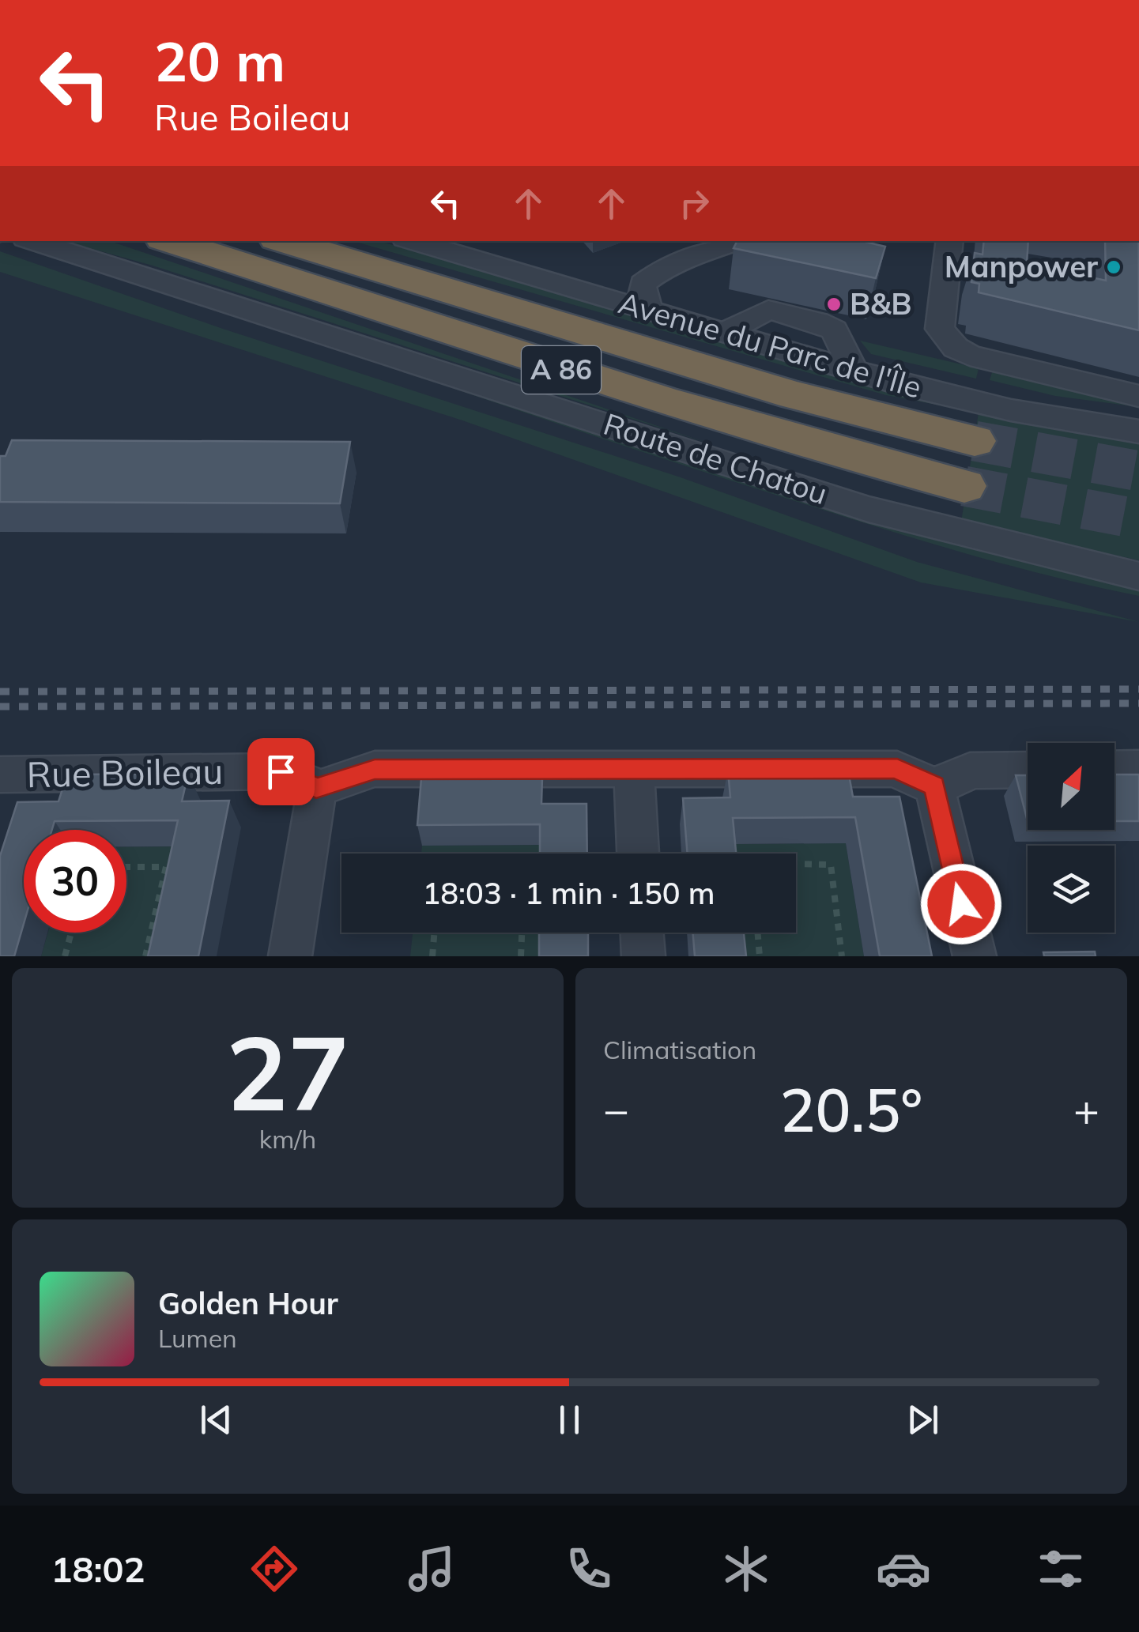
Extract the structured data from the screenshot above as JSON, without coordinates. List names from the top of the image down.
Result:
{
  "streets": {
    "highway": ["A 86"],
    "street": ["Avenue du Parc de l'Île", "Route de Chatou", "Rue Boileau"]
  },
  "places": ["Manpower", "B&B"],
  "north": "top right",
  "page": {
    "turn": ["20 m", "Rue Boileau"],
    "limit": "30",
    "trip": "18:03 · 1 min · 150 m",
    "tile": [
      ["27", "km/h"],
      "Climatisation"
    ],
    "heat": ["−", "20.5°", "+"],
    "song": ["Golden Hour", "Lumen"],
    "tabs": "18:02"
  }
}
